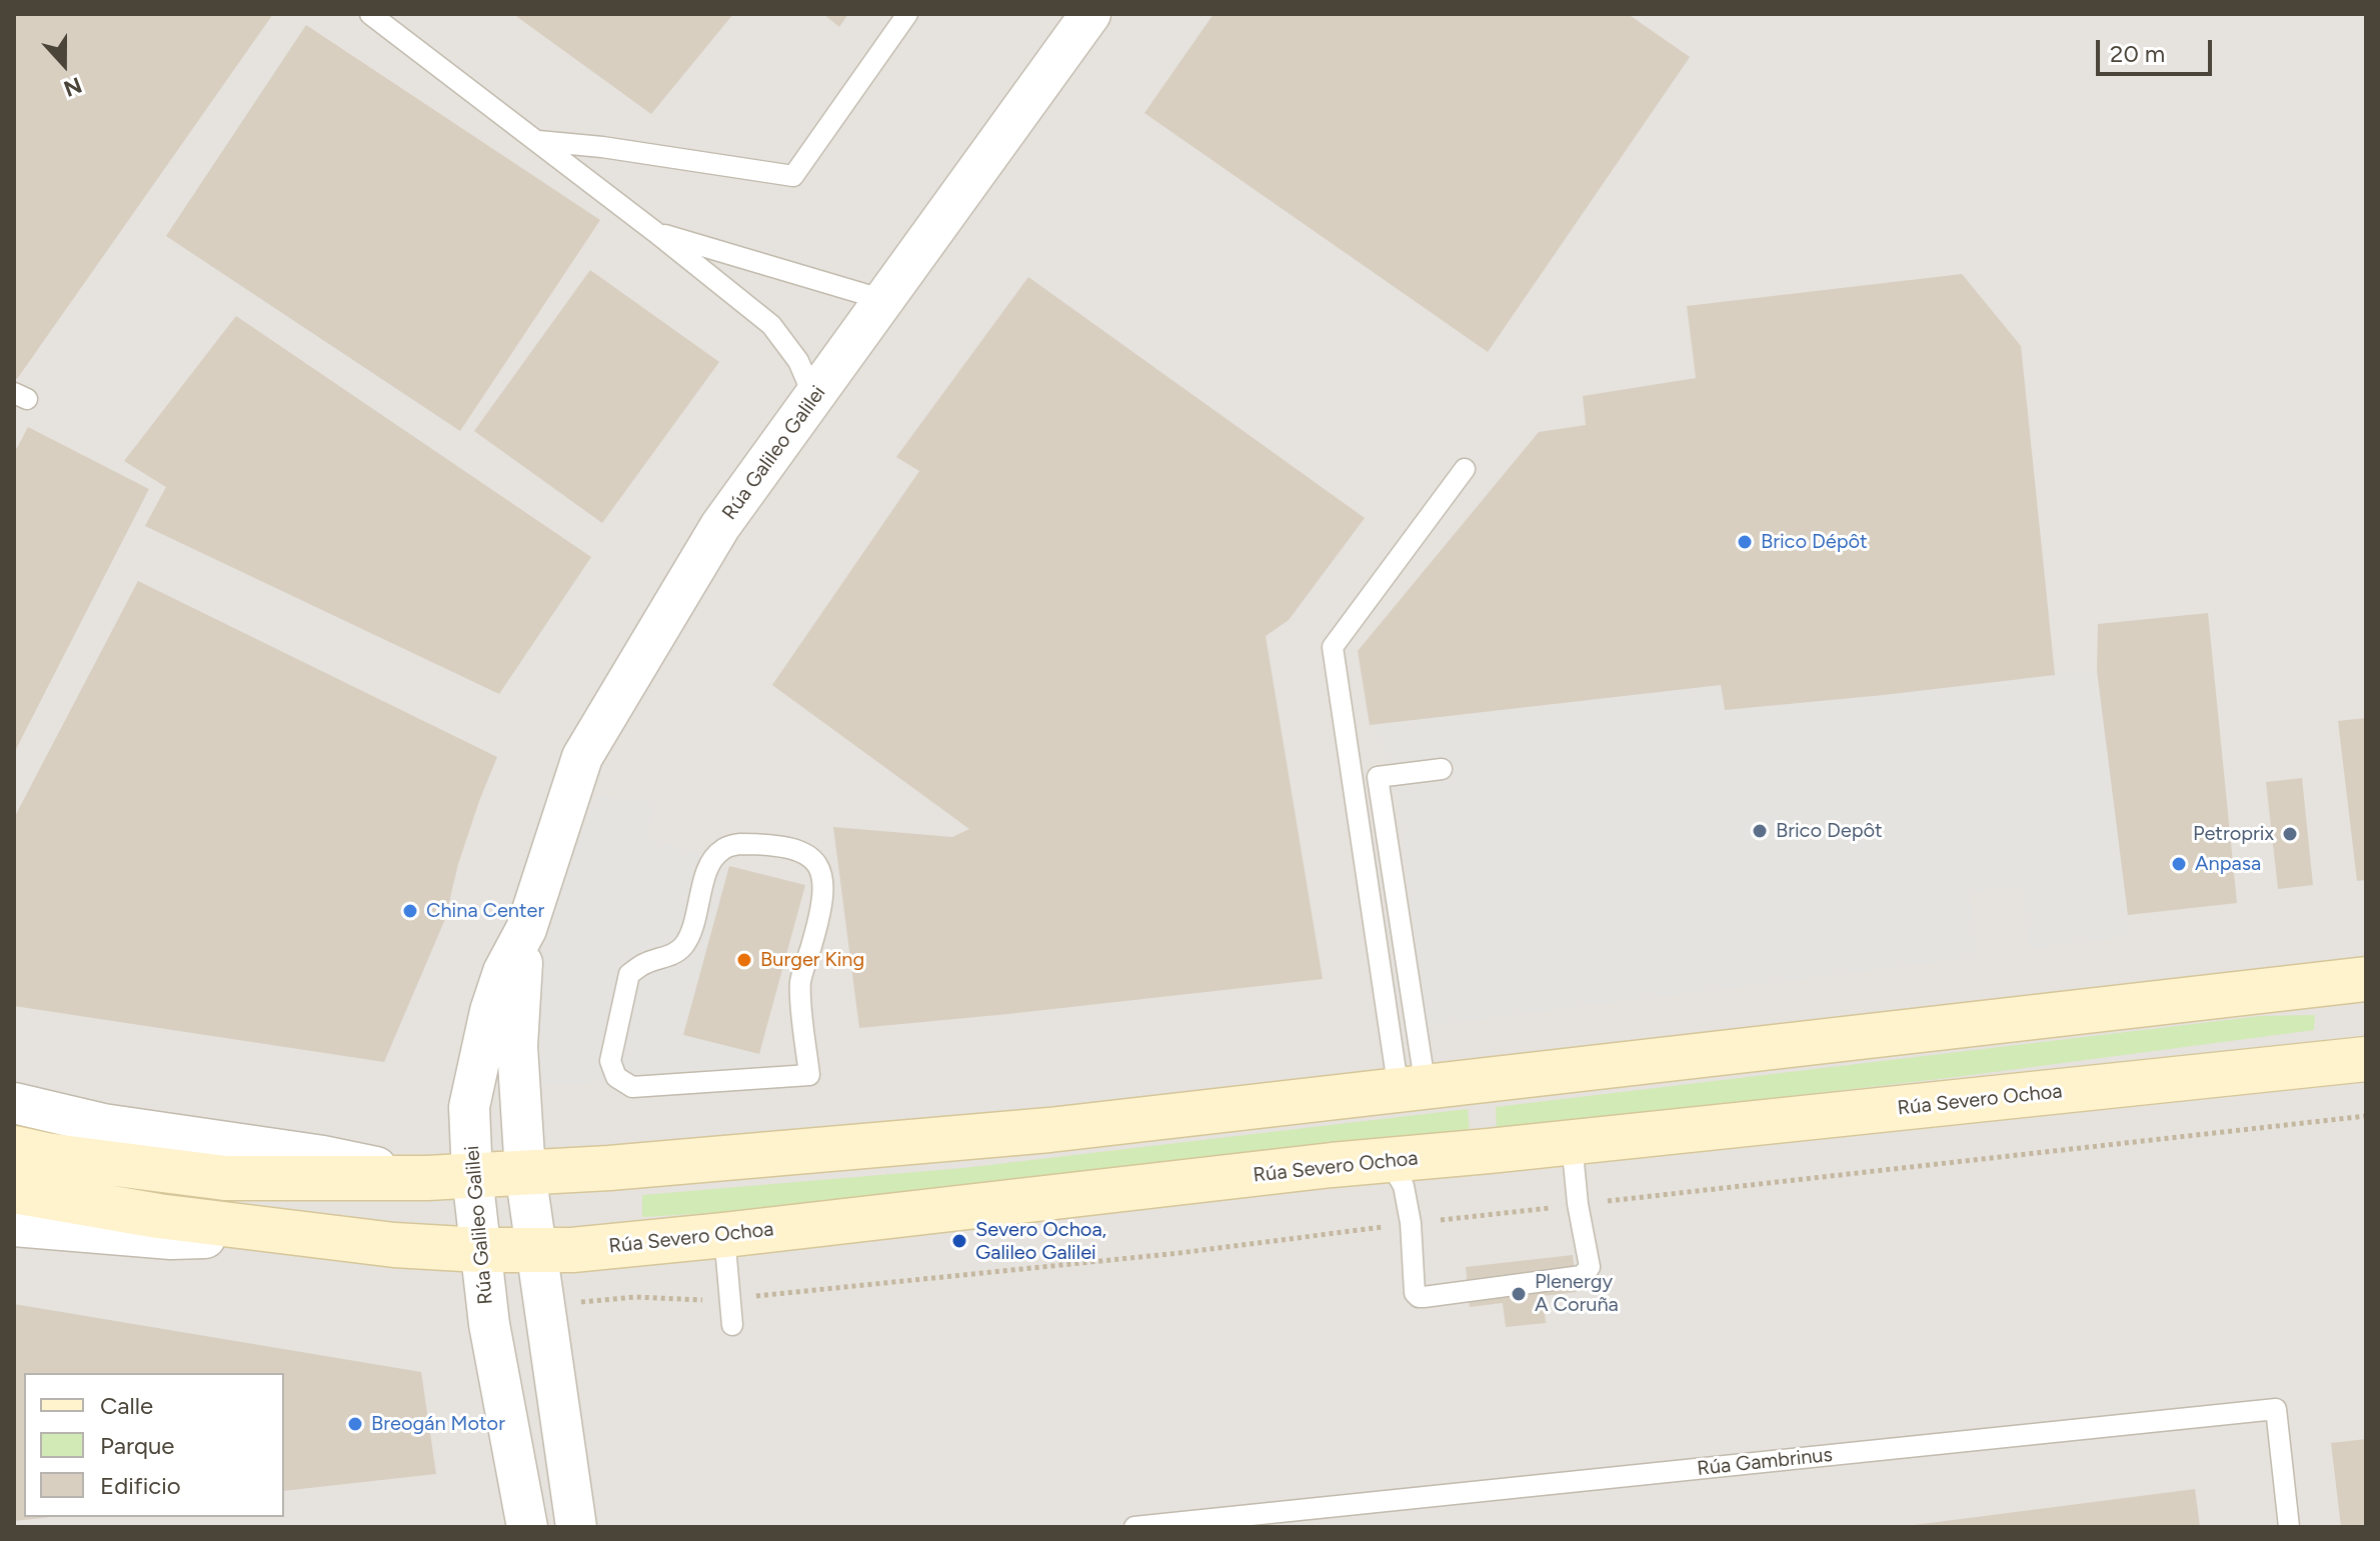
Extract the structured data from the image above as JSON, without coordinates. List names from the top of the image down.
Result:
{
  "streets": {
    "main road": ["Rúa Severo Ochoa"],
    "street": ["Rúa Galileo Galilei"],
    "lane": ["Rúa Gambrinus"]
  },
  "crossings": [
    ["Rúa Galileo Galilei", "Rúa Severo Ochoa"]
  ],
  "places": [
    "Brico Dépôt",
    "Brico Depôt",
    "Petroprix",
    "Anpasa",
    "China Center",
    "Burger King",
    "Severo Ochoa, Galileo Galilei",
    "Plenergy A Coruña",
    "Breogán Motor"
  ],
  "legend": ["Calle", "Parque", "Edificio"],
  "scale_bar": "20 m",
  "north": "bottom"
}
